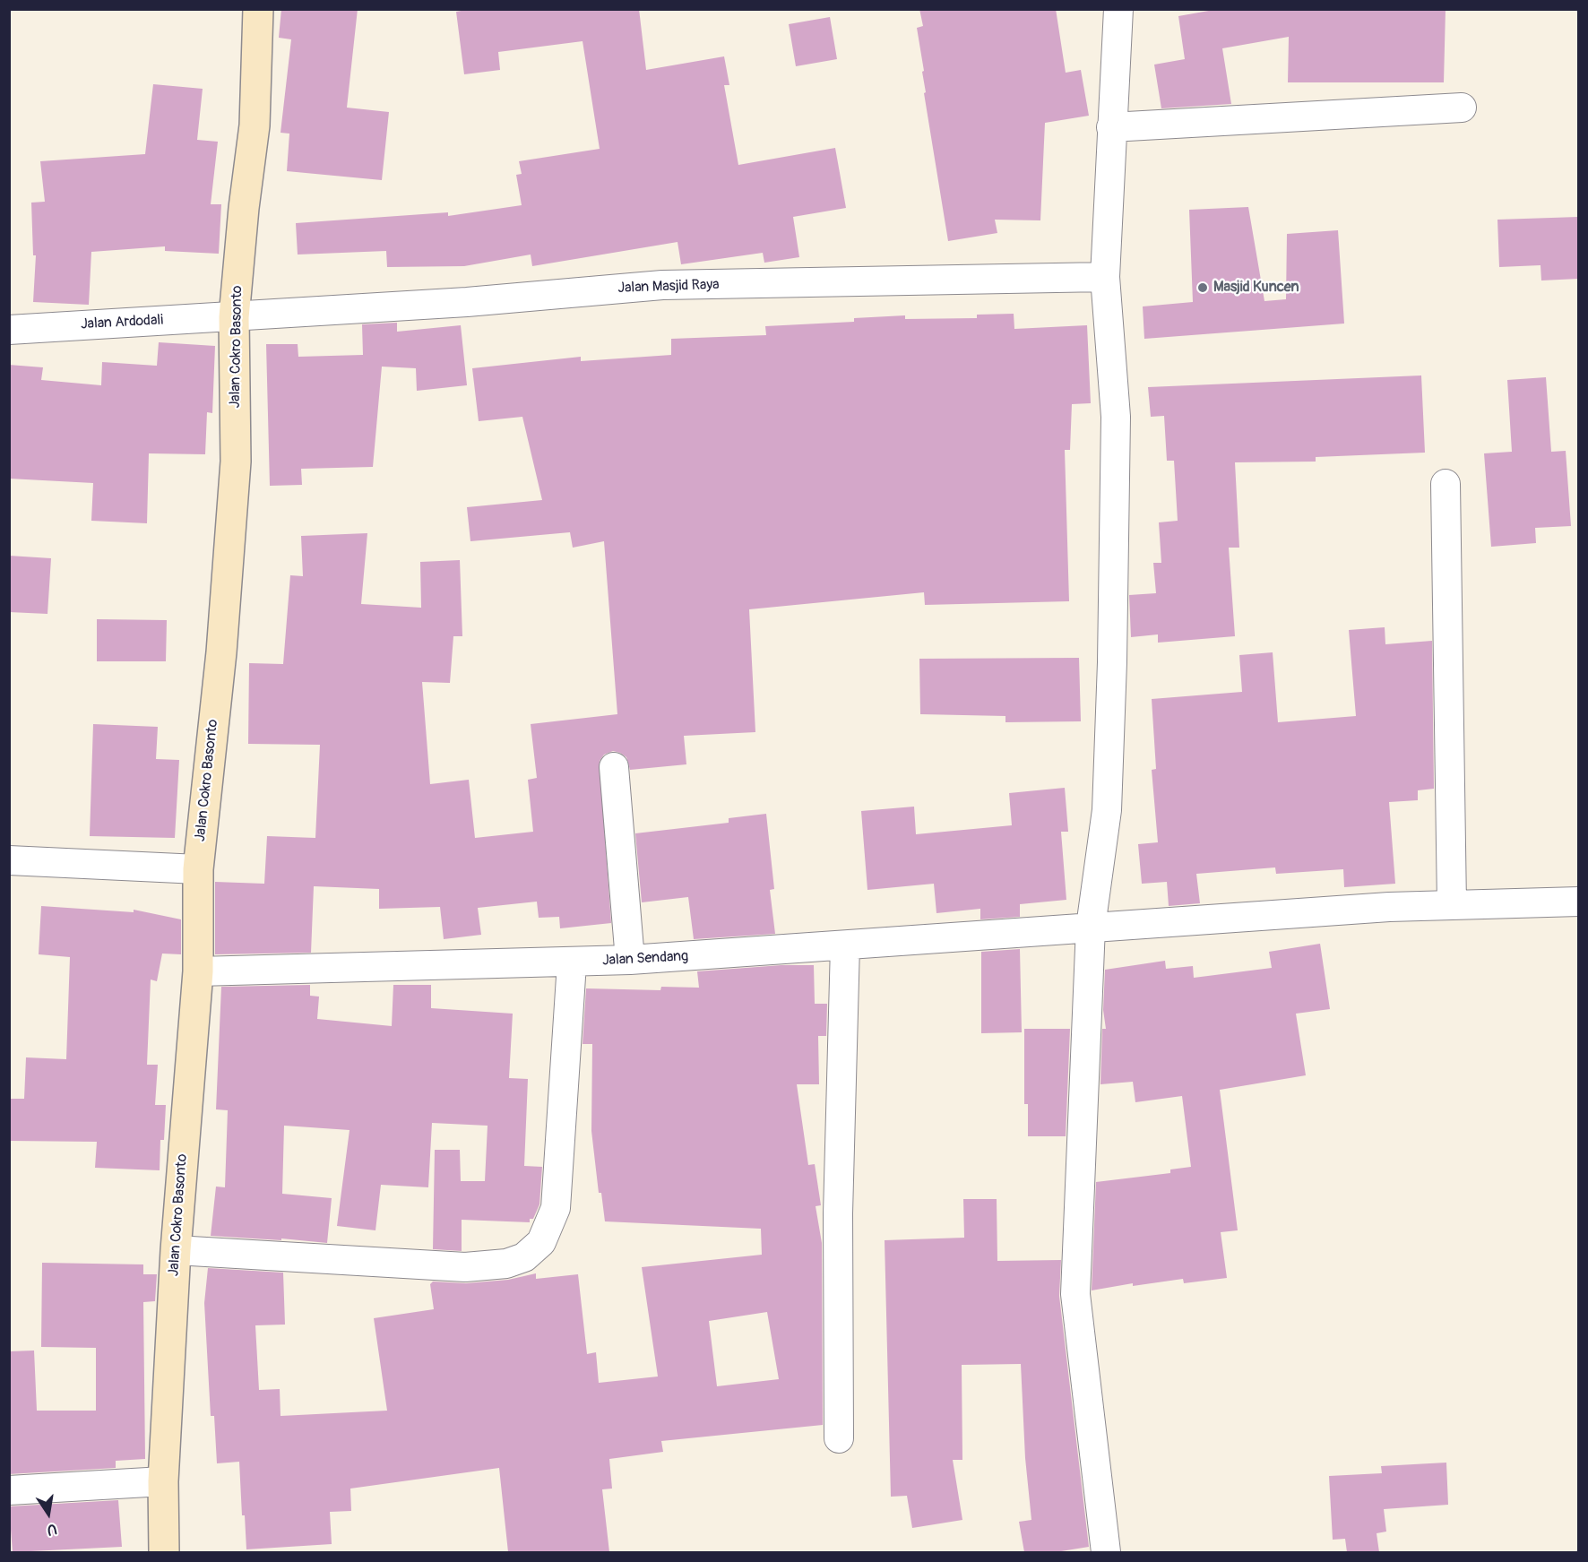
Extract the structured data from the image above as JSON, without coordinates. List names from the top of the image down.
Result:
{
  "streets": {
    "street": [
      "Jalan Masjid Raya",
      "Jalan Ardodali",
      "Jalan Cokro Basonto",
      "Jalan Sendang"
    ]
  },
  "crossings": [
    ["Jalan Masjid Raya", "Jalan Ardodali"],
    ["Jalan Masjid Raya", "Jalan Cokro Basonto"],
    ["Jalan Ardodali", "Jalan Cokro Basonto"],
    ["Jalan Cokro Basonto", "Jalan Sendang"]
  ],
  "places": ["Masjid Kuncen"],
  "north": "bottom"
}
